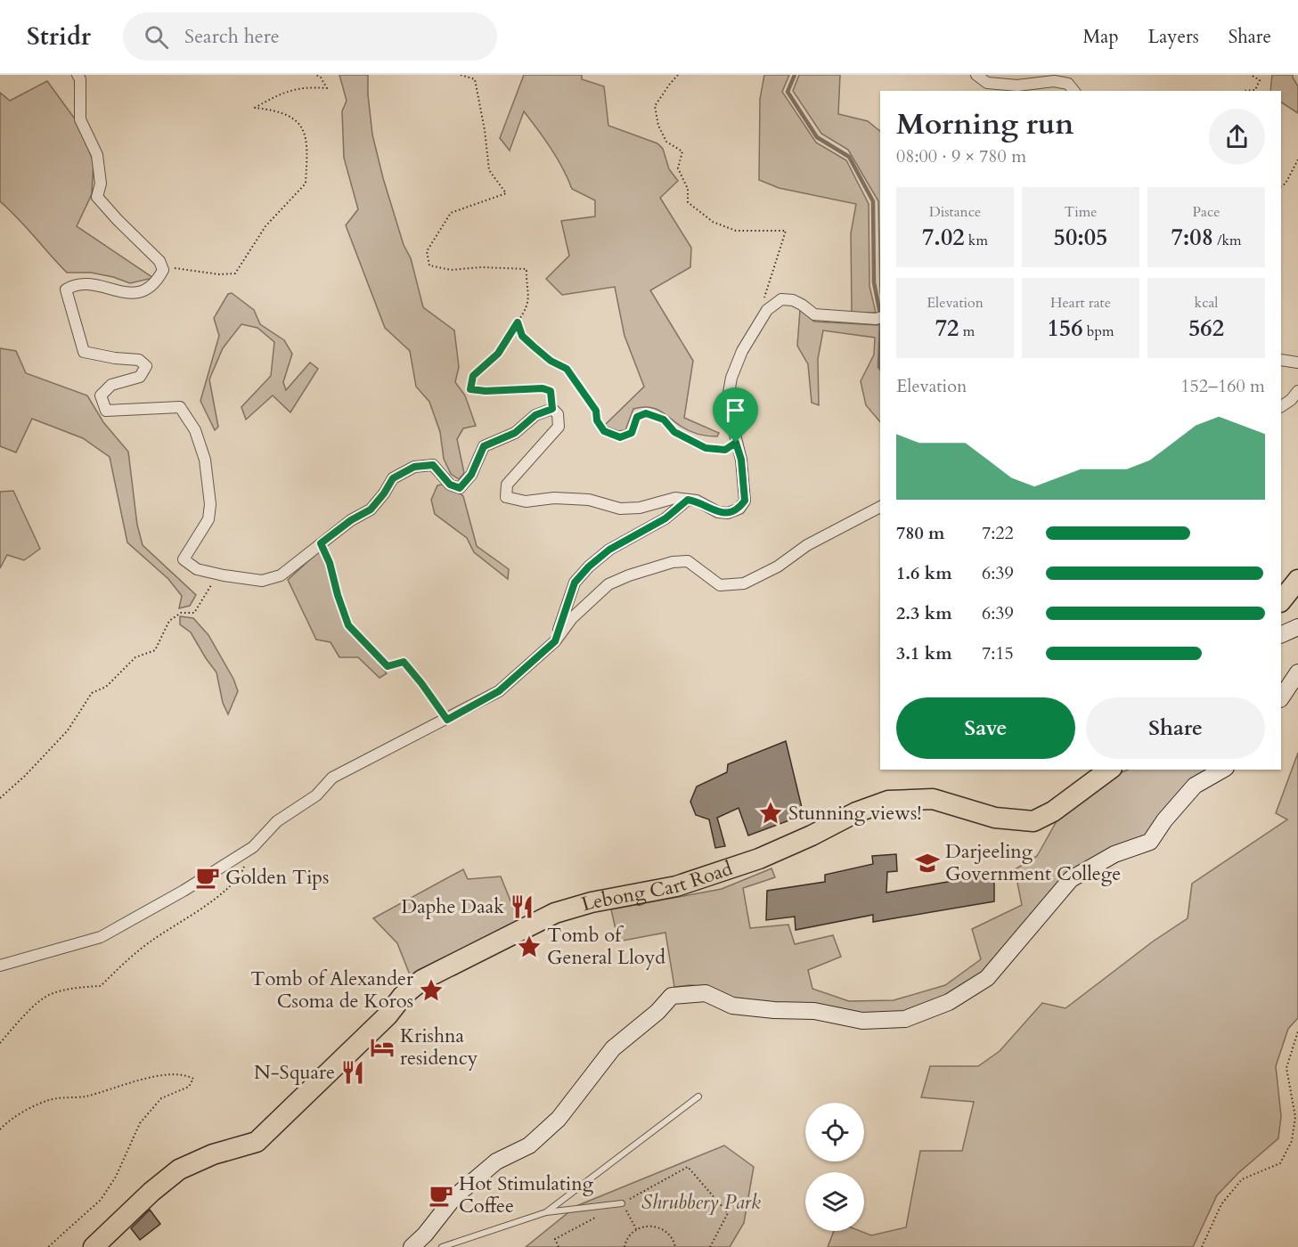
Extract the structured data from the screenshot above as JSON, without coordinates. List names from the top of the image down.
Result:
{
  "streets": {
    "highway": ["Lebong Cart Road"]
  },
  "parks": ["Shrubbery Park"],
  "places": {
    "place": ["Stunning views!", "Tomb of General Lloyd", "Tomb of Alexander Csoma de Koros"],
    "school or university": ["Darjeeling Government College"],
    "cafe": ["Golden Tips", "Hot Stimulating Coffee"],
    "restaurant": ["Daphe Daak", "N-Square"],
    "hotel": ["Krishna residency"]
  },
  "page": {
    "header": "Stridr",
    "search": "Search here",
    "nav": ["Map", "Layers", "Share"],
    "heading": ["Morning run", "08:00 · 9 × 780 m"],
    "stats": [
      ["Distance", "7.02 km"],
      ["Time", "50:05"],
      ["Pace", "7:08 /km"],
      ["Elevation", "72 m"],
      ["Heart rate", "156 bpm"],
      ["kcal", "562"]
    ],
    "chart": ["Elevation", "152–160 m"],
    "list": [
      {
        "name": "780 m",
        "note": "7:22"
      },
      {
        "name": "1.6 km",
        "note": "6:39"
      },
      {
        "name": "2.3 km",
        "note": "6:39"
      },
      {
        "name": "3.1 km",
        "note": "7:15"
      }
    ],
    "buttons": ["Save", "Share"]
  }
}
